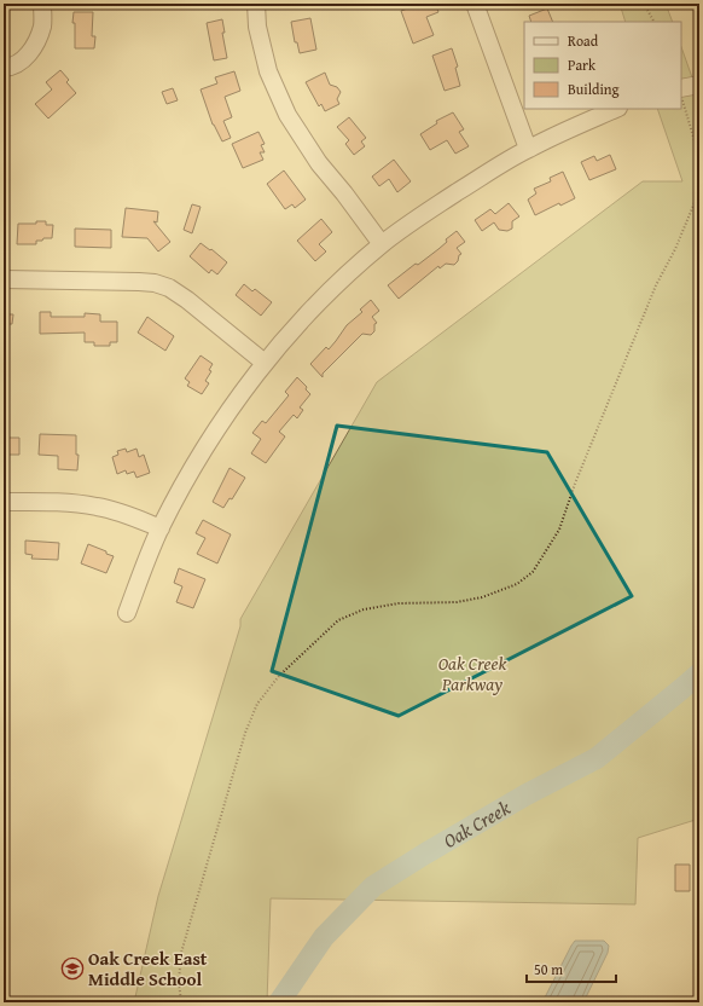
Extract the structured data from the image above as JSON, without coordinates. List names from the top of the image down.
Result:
{
  "water": ["Oak Creek"],
  "parks": ["Oak Creek Parkway"],
  "places": {
    "school or university": ["Oak Creek East Middle School"]
  },
  "legend": ["Road", "Park", "Building"],
  "scale_bar": "50 m"
}
